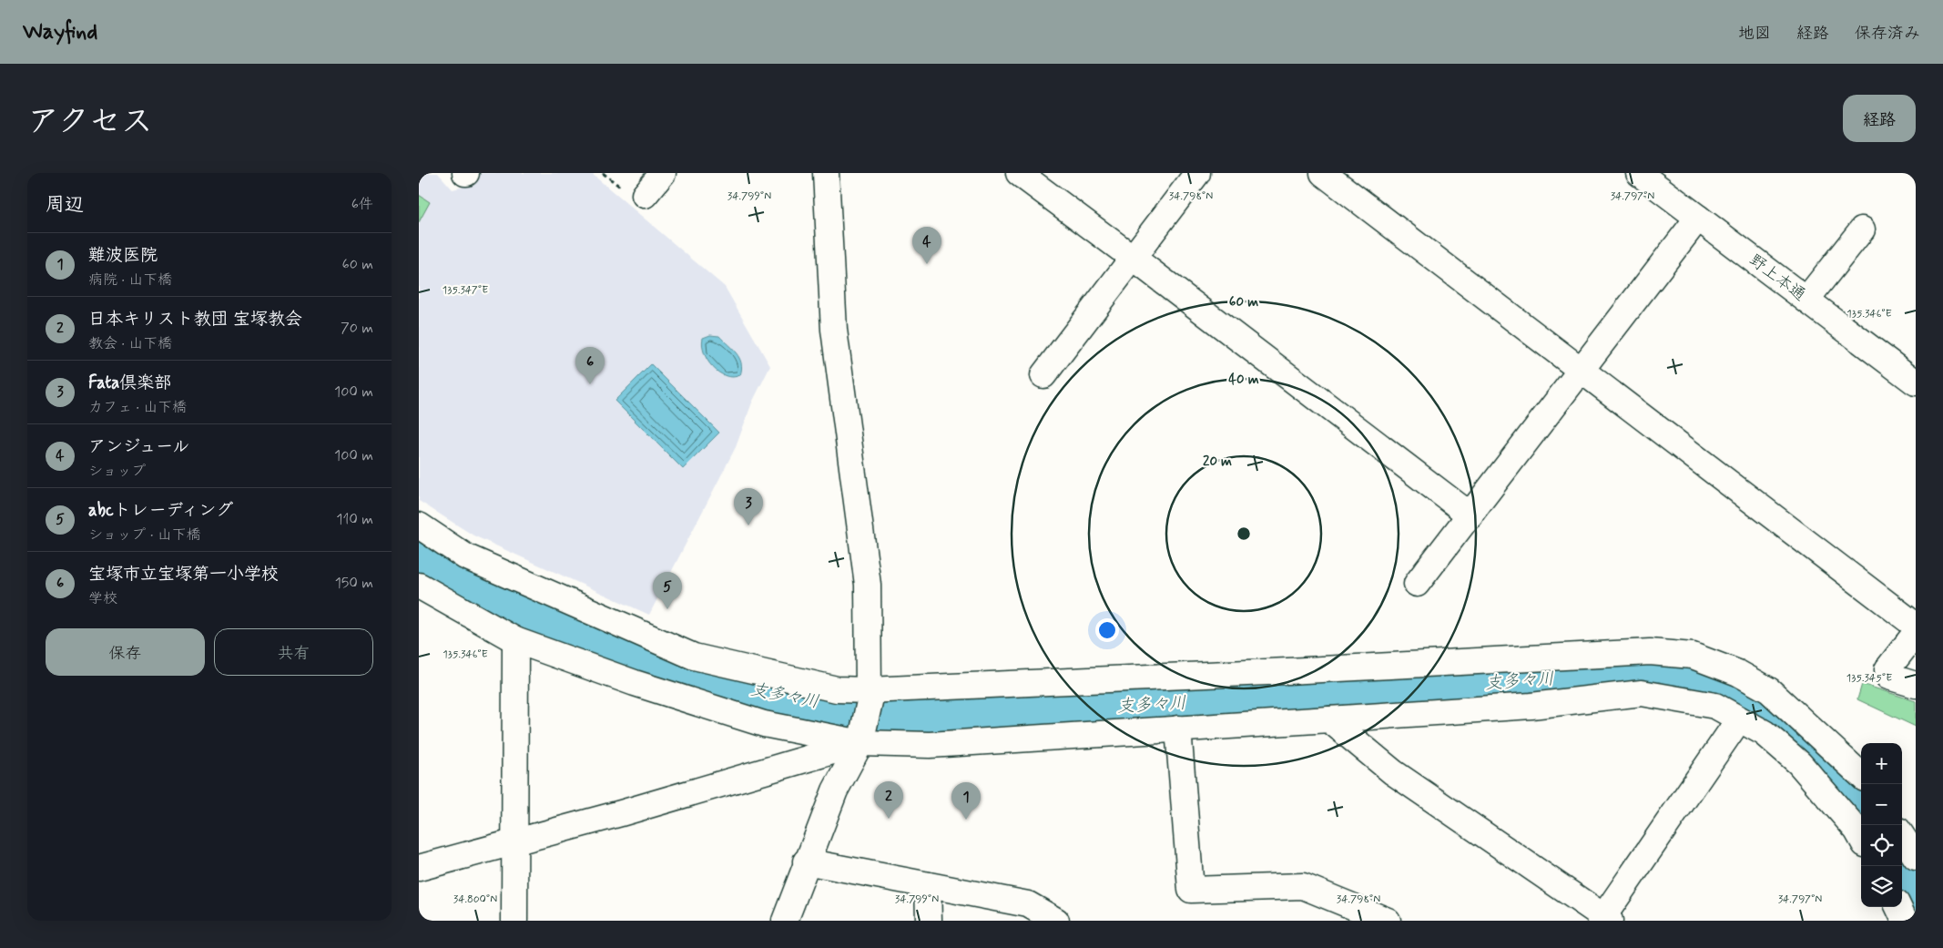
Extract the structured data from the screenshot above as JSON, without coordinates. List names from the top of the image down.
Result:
{
  "streets": {
    "street": ["野上本通"]
  },
  "water": ["支多々川"],
  "page": {
    "header": "Wayfind",
    "nav": ["地図", "経路", "保存済み"],
    "title": "アクセス",
    "buttons": [
      "経路",
      ["保存", "共有"]
    ],
    "heading": ["周辺", "6件"],
    "pins": [
      "4",
      "6",
      "3",
      "5",
      "2",
      "1"
    ],
    "list": [
      {
        "mark": "1",
        "name": "難波医院",
        "note": "病院 · 山下橋",
        "value": "60 m"
      },
      {
        "mark": "2",
        "name": "日本キリスト教団 宝塚教会",
        "note": "教会 · 山下橋",
        "value": "70 m"
      },
      {
        "mark": "3",
        "name": "Fata倶楽部",
        "note": "カフェ · 山下橋",
        "value": "100 m"
      },
      {
        "mark": "4",
        "name": "アンジュール",
        "note": "ショップ",
        "value": "100 m"
      },
      {
        "mark": "5",
        "name": "abcトレーディング",
        "note": "ショップ · 山下橋",
        "value": "110 m"
      },
      {
        "mark": "6",
        "name": "宝塚市立宝塚第一小学校",
        "note": "学校",
        "value": "150 m"
      }
    ],
    "map_buttons": ["+", "−"]
  },
  "coordinates": [
    "34.799°N",
    "34.798°N",
    "34.797°N",
    "135.347°E",
    "135.346°E",
    "135.345°E",
    "34.800°N"
  ],
  "rings": ["60 m", "40 m", "20 m"]
}
